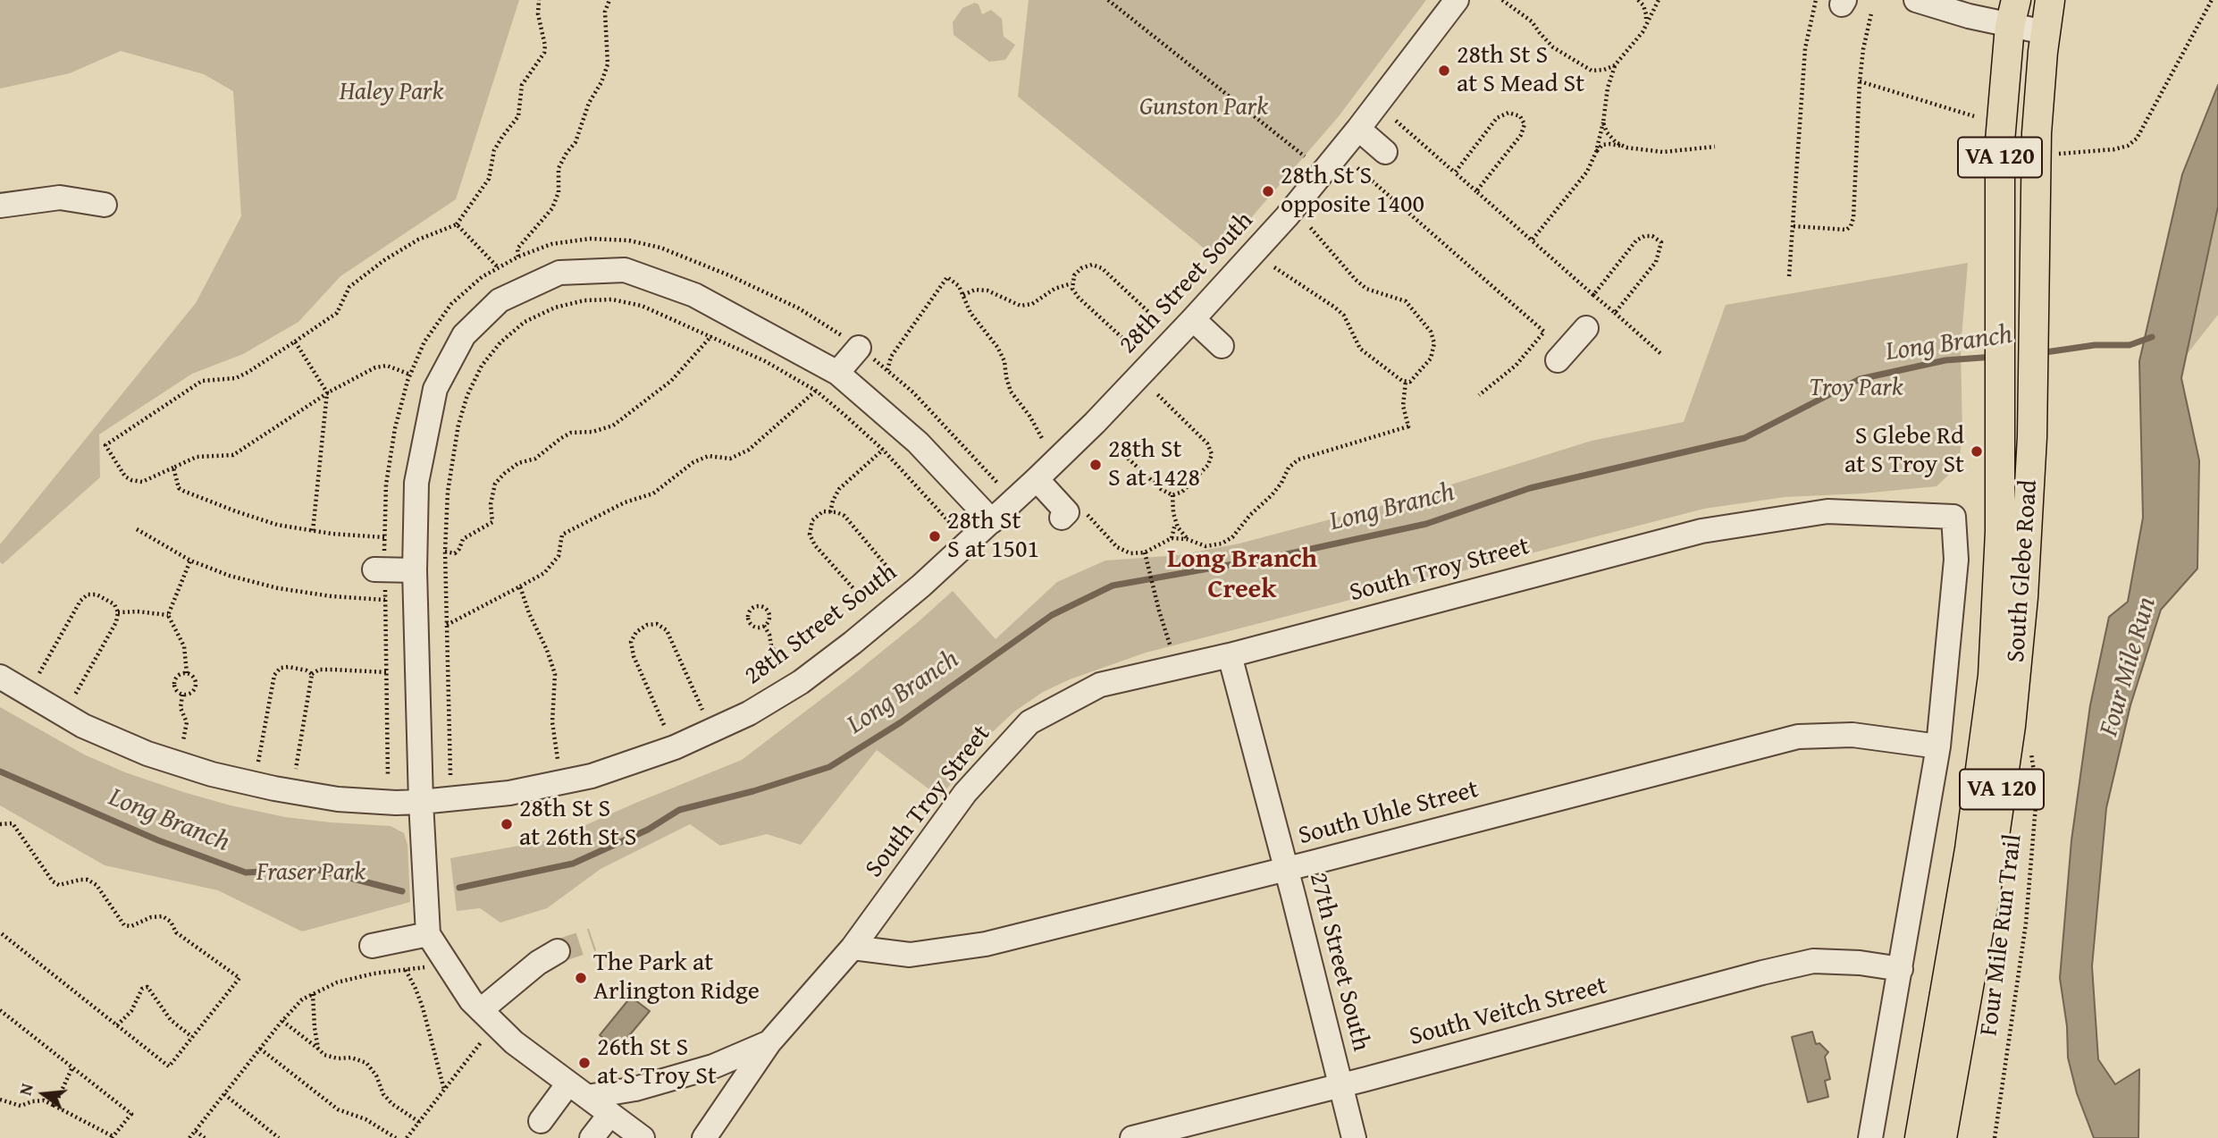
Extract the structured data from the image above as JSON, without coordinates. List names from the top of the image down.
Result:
{
  "streets": {
    "main road": ["VA 120", "South Glebe Road"],
    "street": [
      "28th Street South",
      "South Troy Street",
      "South Uhle Street",
      "27th Street South",
      "South Veitch Street"
    ],
    "path": ["Four Mile Run Trail"]
  },
  "crossings": [
    ["South Troy Street", "South Uhle Street"],
    ["South Troy Street", "27th Street South"],
    ["South Uhle Street", "27th Street South"],
    ["27th Street South", "South Veitch Street"]
  ],
  "districts": ["Long Branch Creek"],
  "water": ["Long Branch", "Four Mile Run"],
  "parks": [
    "Haley Park",
    "Gunston Park",
    "Troy Park",
    "Fraser Park"
  ],
  "places": [
    "28th St S at S Mead St",
    "28th St S opposite 1400",
    "S Glebe Rd at S Troy St",
    "28th St S at 1428",
    "28th St S at 1501",
    "28th St S at 26th St S",
    "The Park at Arlington Ridge",
    "26th St S at S Troy St"
  ],
  "north": "left"
}
